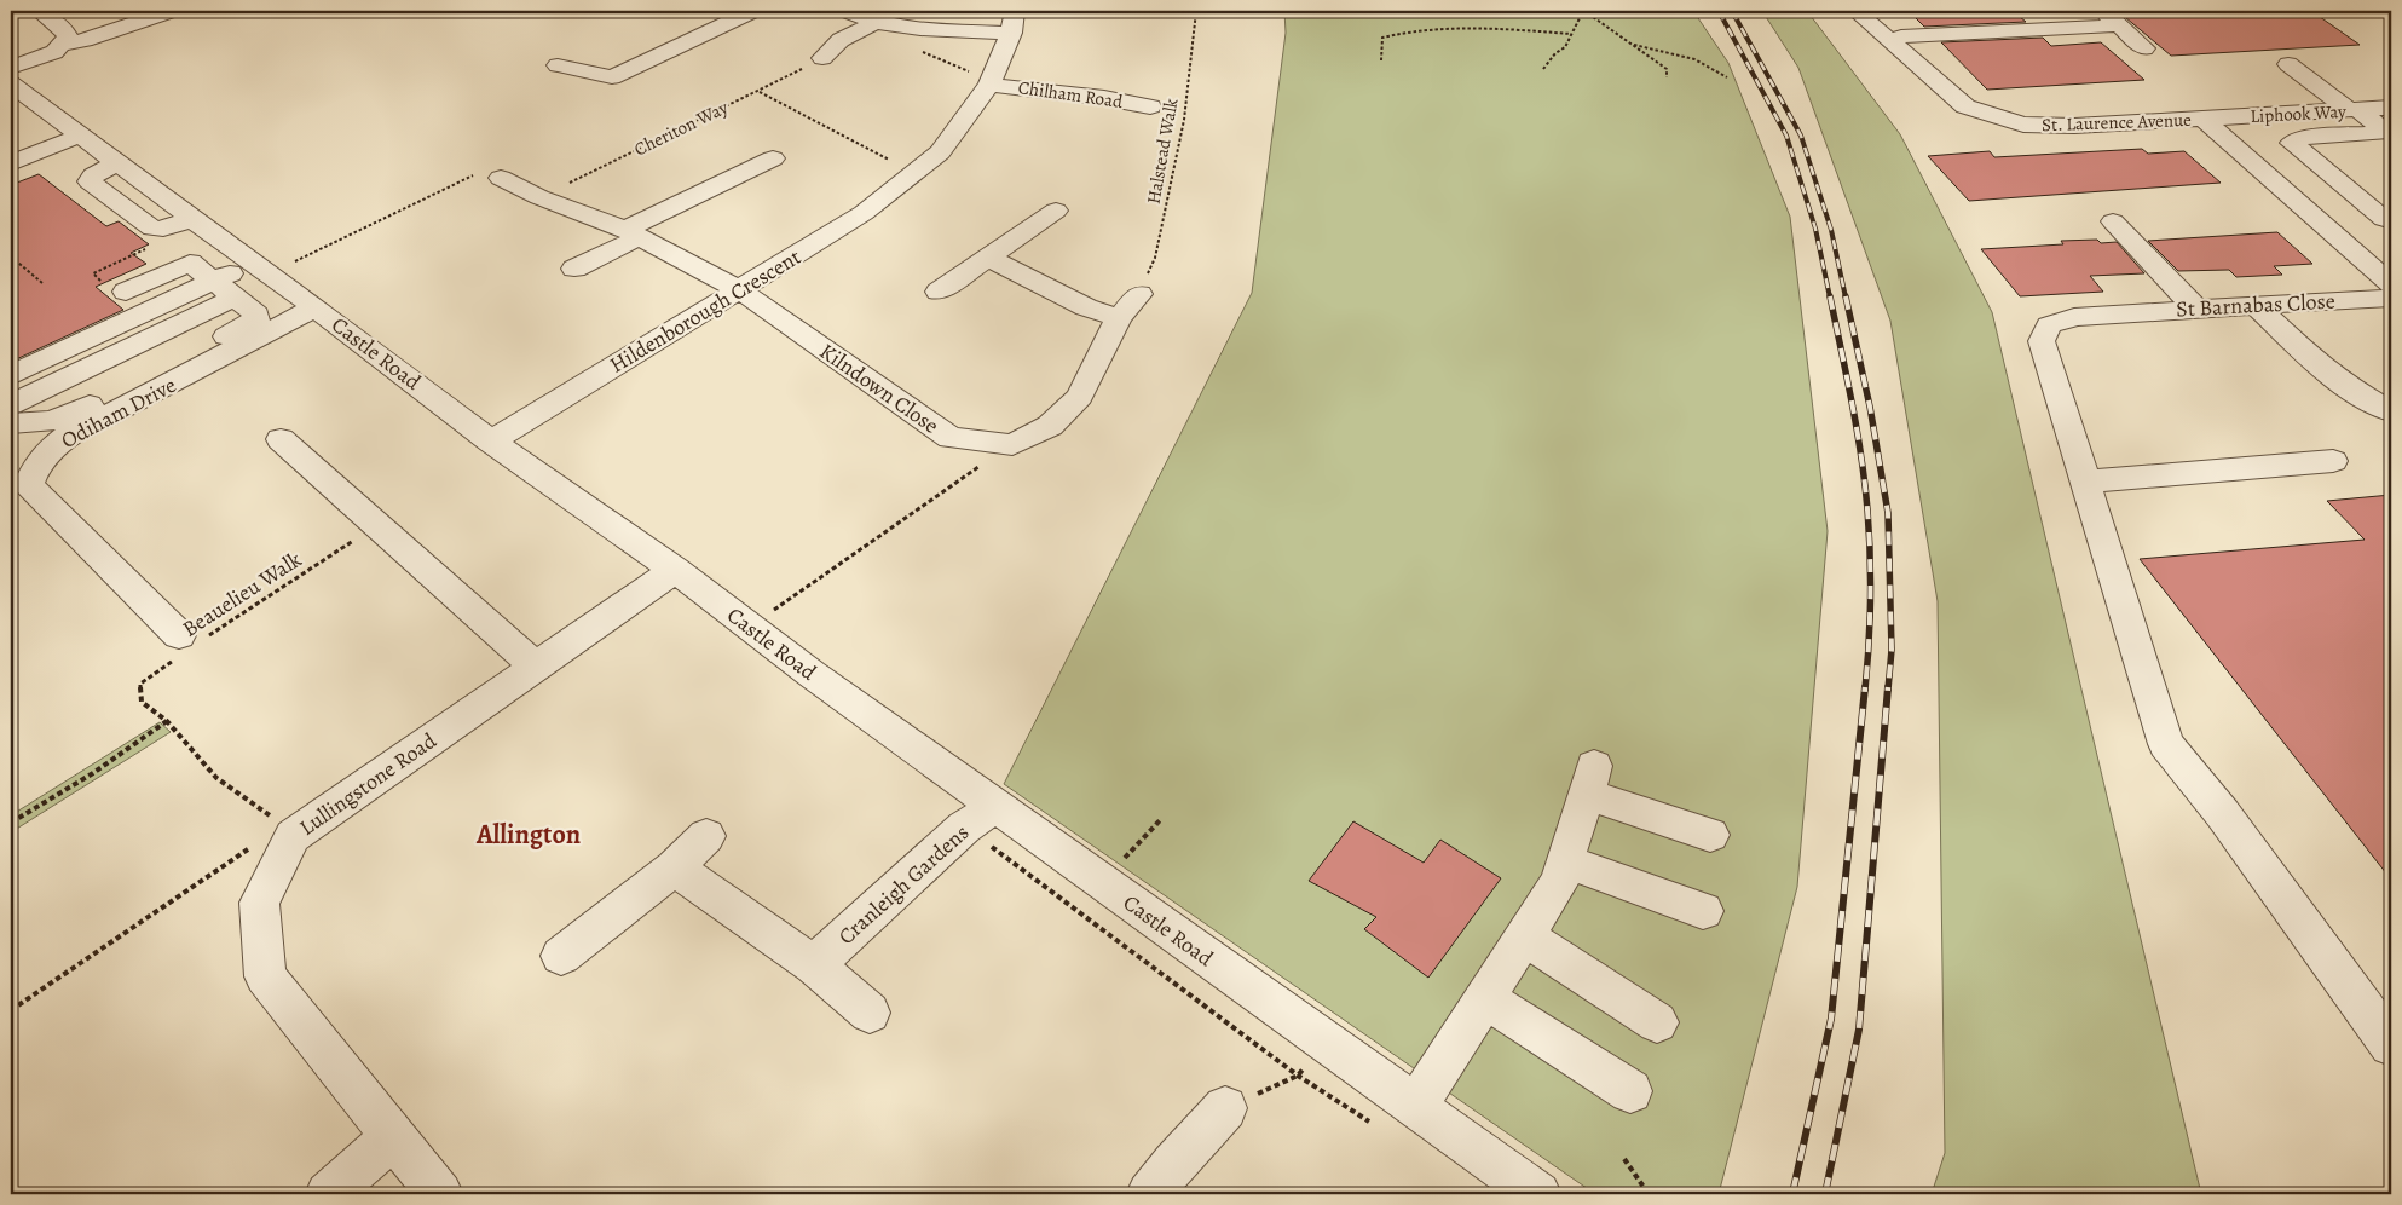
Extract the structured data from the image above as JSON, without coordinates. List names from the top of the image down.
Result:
{
  "streets": {
    "street": [
      "Chilham Road",
      "Liphook Way",
      "St. Laurence Avenue",
      "St Barnabas Close",
      "Hildenborough Crescent",
      "Castle Road",
      "Kilndown Close",
      "Odiham Drive",
      "Lullingstone Road",
      "Cranleigh Gardens"
    ],
    "path": ["Cheriton Way", "Halstead Walk", "Beauelieu Walk"]
  },
  "crossings": [
    ["Chilham Road", "Hildenborough Crescent"],
    ["Liphook Way", "St. Laurence Avenue"],
    ["Hildenborough Crescent", "Castle Road"],
    ["Hildenborough Crescent", "Kilndown Close"],
    ["Castle Road", "Odiham Drive"],
    ["Castle Road", "Lullingstone Road"],
    ["Castle Road", "Cranleigh Gardens"],
    ["Odiham Drive", "Beauelieu Walk"]
  ],
  "districts": ["Allington"]
}
